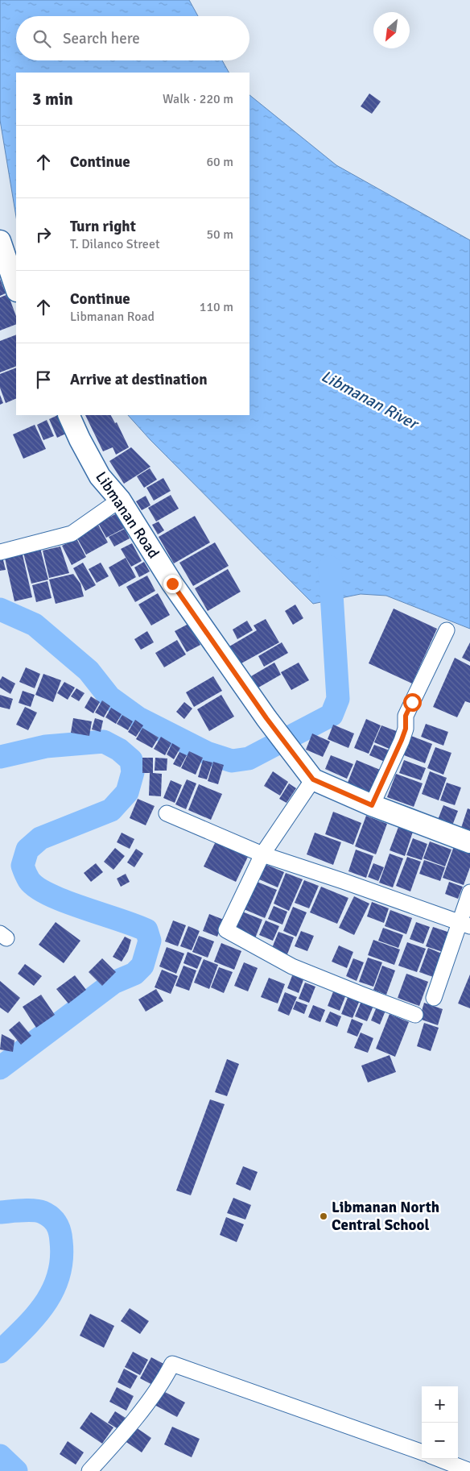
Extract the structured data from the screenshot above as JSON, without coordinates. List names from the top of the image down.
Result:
{
  "streets": {
    "main road": ["Libmanan Road"]
  },
  "water": ["Libmanan River"],
  "places": ["Libmanan North Central School"],
  "north": "bottom left",
  "page": {
    "search": "Search here",
    "heading": ["3 min", "Walk · 220 m"],
    "list": [
      ["Continue", "60 m"],
      ["Turn right", "T. Dilanco Street", "50 m"],
      ["Continue", "Libmanan Road", "110 m"],
      "Arrive at destination"
    ],
    "map_buttons": ["+", "−"]
  }
}
